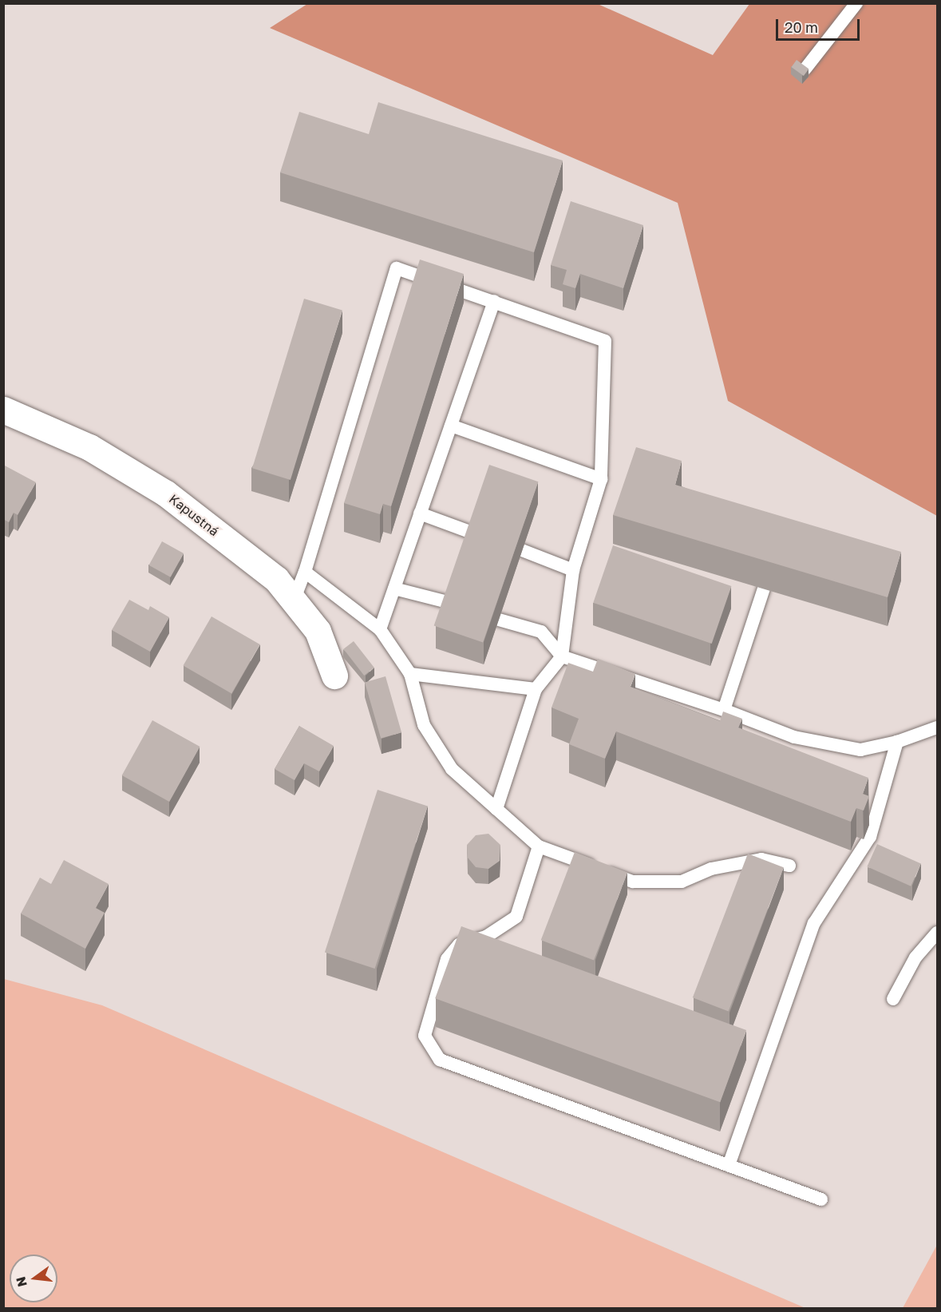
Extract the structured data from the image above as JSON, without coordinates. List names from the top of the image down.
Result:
{
  "streets": {
    "street": ["Kapustná"]
  },
  "scale_bar": "20 m",
  "north": "left"
}
